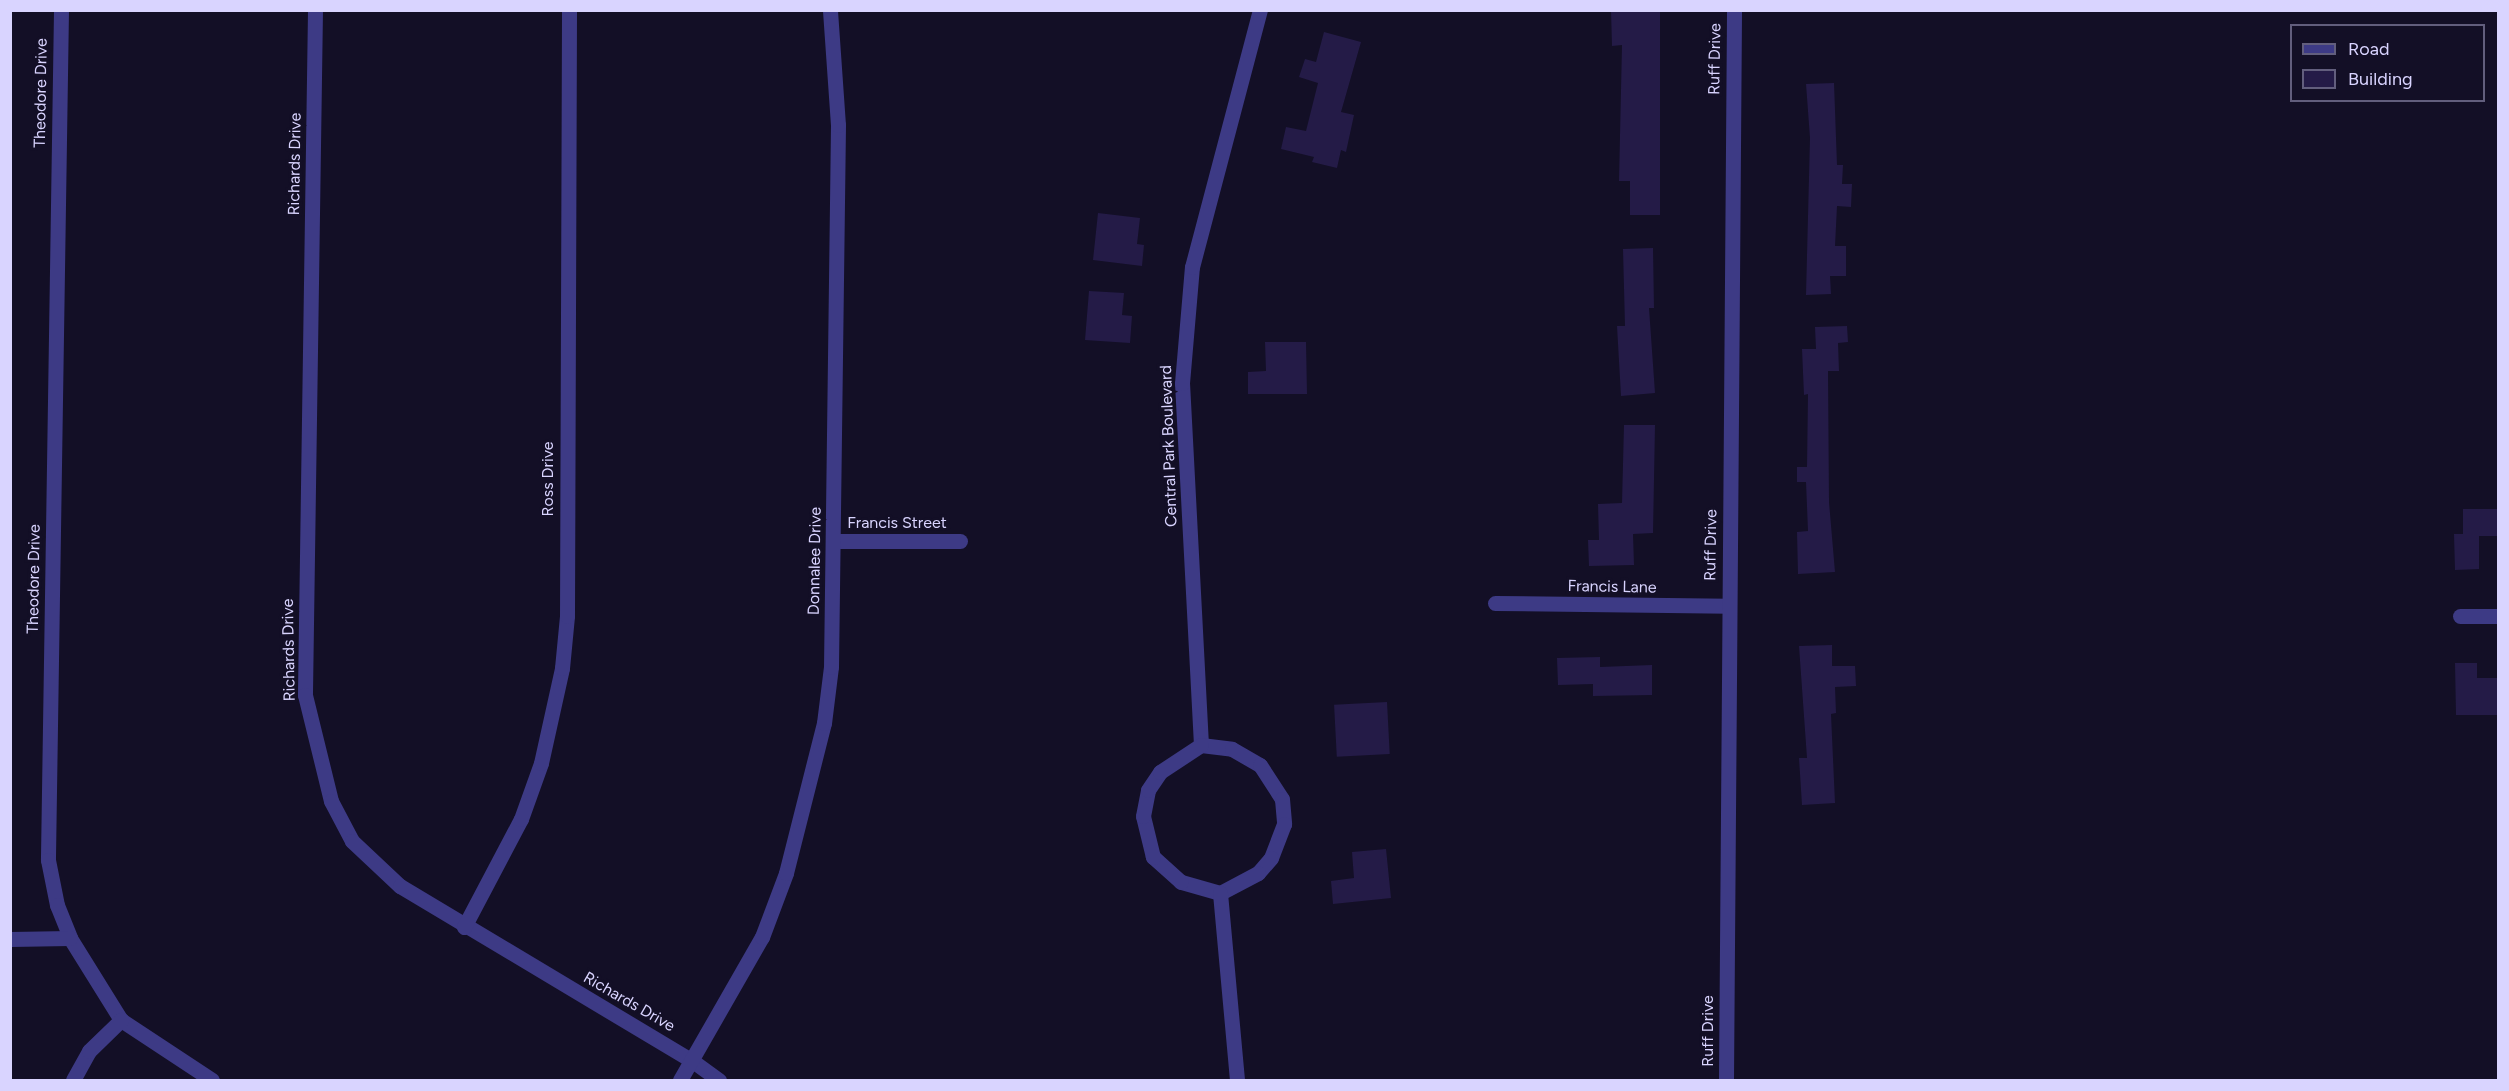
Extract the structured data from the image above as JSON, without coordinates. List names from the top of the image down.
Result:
{
  "streets": {
    "street": [
      "Ruff Drive",
      "Theodore Drive",
      "Richards Drive",
      "Central Park Boulevard",
      "Ross Drive",
      "Francis Street",
      "Donnalee Drive",
      "Francis Lane"
    ]
  },
  "crossings": [
    ["Ruff Drive", "Francis Lane"],
    ["Richards Drive", "Ross Drive"],
    ["Richards Drive", "Donnalee Drive"],
    ["Francis Street", "Donnalee Drive"]
  ],
  "legend": ["Road", "Building"]
}
